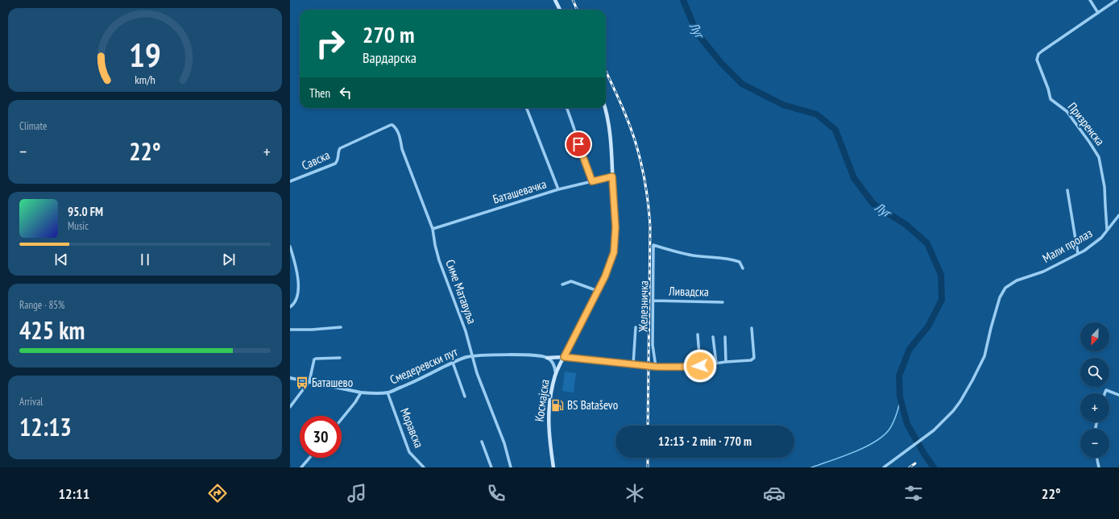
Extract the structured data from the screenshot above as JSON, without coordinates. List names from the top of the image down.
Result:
{
  "streets": {
    "main road": ["Космајска"],
    "street": [
      "Призренска",
      "Савска",
      "Баташевачка",
      "Мали пролаз",
      "Симе Матавуља",
      "Ливадска",
      "Железничка",
      "Смедеревски пут",
      "Моравска"
    ]
  },
  "crossings": [
    ["Призренска", "Мали пролаз"],
    ["Савска", "Симе Матавуља"],
    ["Баташевачка", "Симе Матавуља"],
    ["Баташевачка", "Космајска"],
    ["Симе Матавуља", "Смедеревски пут"],
    ["Ливадска", "Железничка"],
    ["Смедеревски пут", "Моравска"]
  ],
  "water": ["Луг"],
  "places": {
    "bus stop": ["Баташево"],
    "fuel station": ["BS Bataševo"]
  },
  "north": "bottom left",
  "page": {
    "turn": ["270 m", "Вардарска"],
    "then": "Then",
    "tile": [
      "Climate",
      ["Range · 85%", "425 km"],
      ["Arrival", "12:13"]
    ],
    "heat": ["−", "22°", "+"],
    "song": ["95.0 FM", "Music"],
    "map_buttons": ["+", "−"],
    "limit": "30",
    "trip": "12:13 · 2 min · 770 m",
    "tabs": ["12:11", "22°"],
    "gauge": ["19", "km/h"]
  }
}
